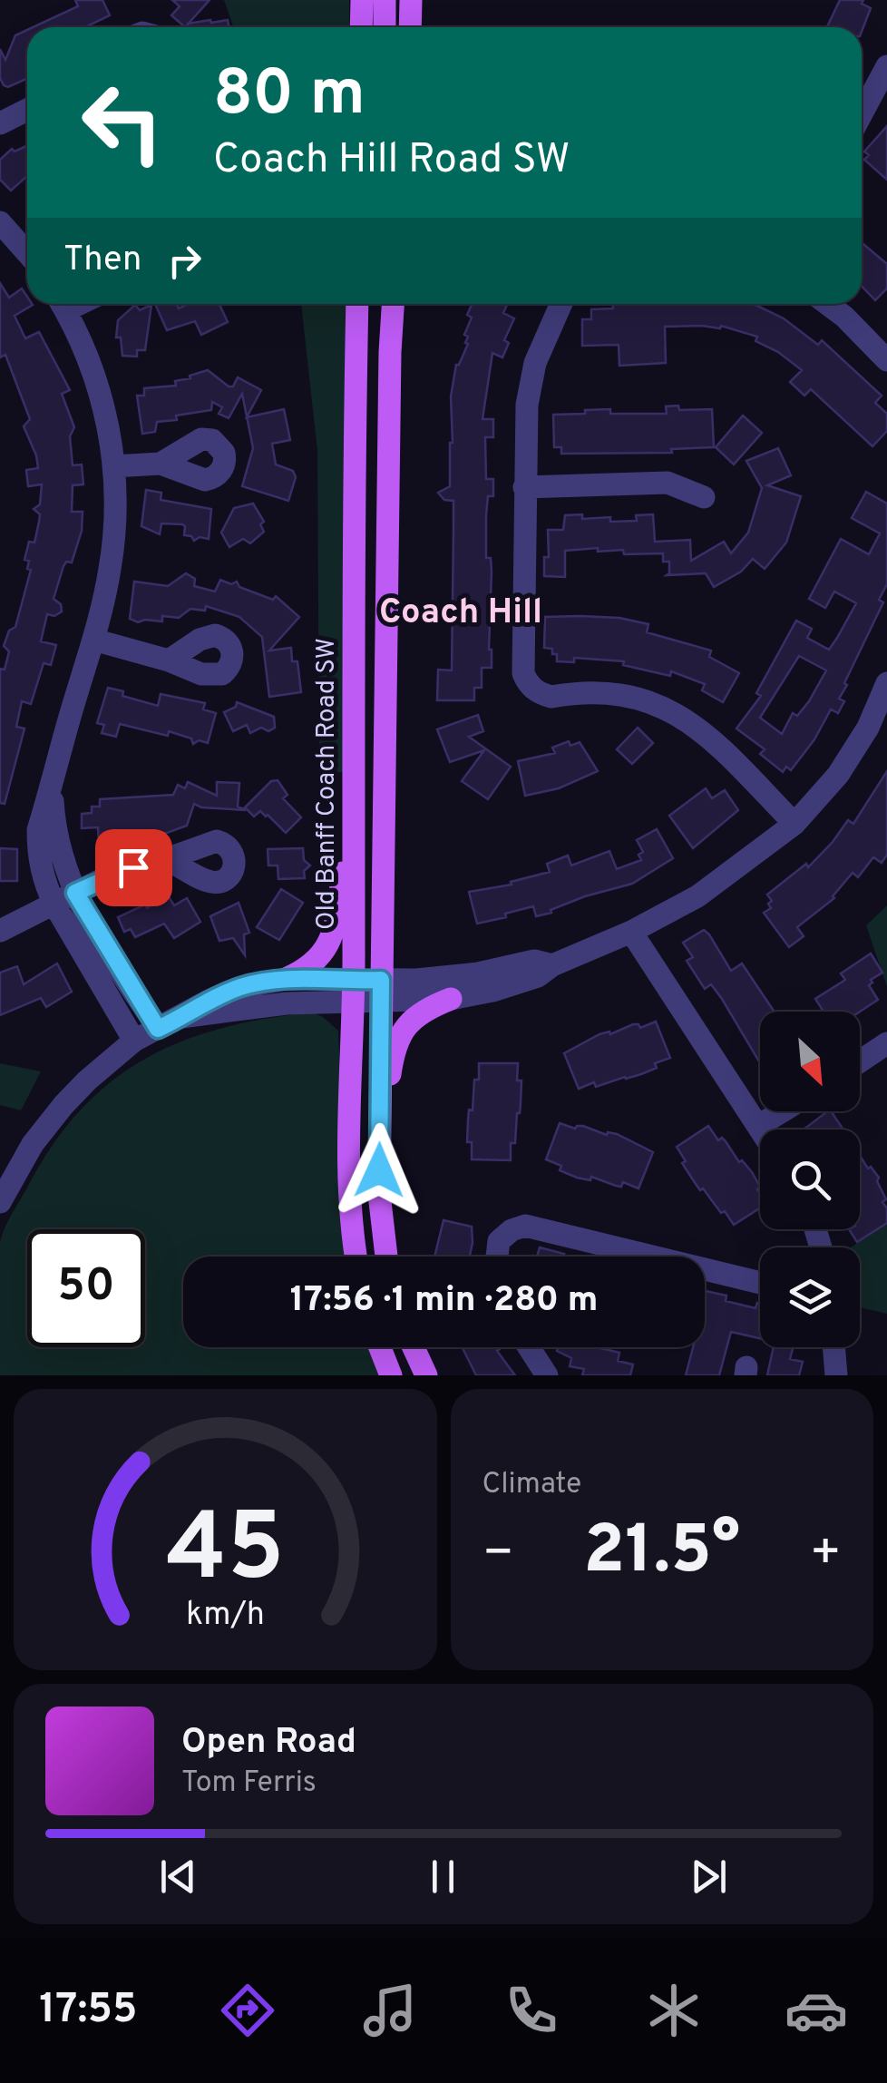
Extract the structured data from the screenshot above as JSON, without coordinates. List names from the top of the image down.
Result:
{
  "streets": {
    "main road": ["Old Banff Coach Road SW"]
  },
  "districts": ["Coach Hill"],
  "north": "bottom right",
  "page": {
    "turn": ["80 m", "Coach Hill Road SW"],
    "then": "Then",
    "limit": "50",
    "trip": "17:56 · 1 min · 280 m",
    "tile": "Climate",
    "heat": ["−", "21.5°", "+"],
    "song": ["Open Road", "Tom Ferris"],
    "tabs": "17:55",
    "gauge": ["45", "km/h"]
  }
}
